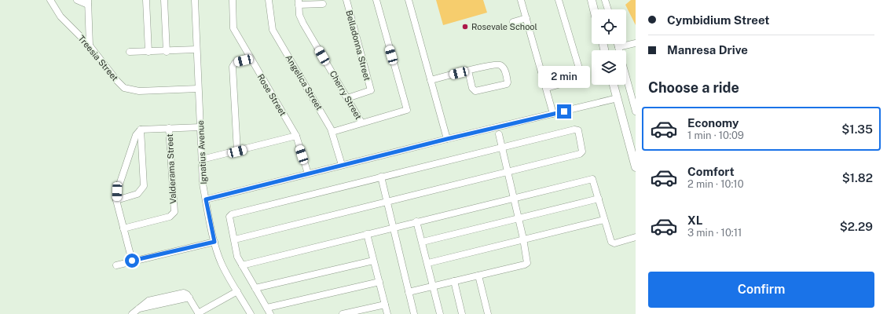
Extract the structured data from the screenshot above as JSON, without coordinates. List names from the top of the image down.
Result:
{
  "streets": {
    "street": [
      "Belladonna Street",
      "Treesia Street",
      "Angelica Street",
      "Rose Street",
      "Cherry Street",
      "Ignatius Avenue",
      "Valderama Street"
    ]
  },
  "crossings": [
    ["Belladonna Street", "Cherry Street"],
    ["Treesia Street", "Ignatius Avenue"]
  ],
  "places": ["Rosevale School"],
  "page": {
    "banner": ["Cymbidium Street", "Manresa Drive"],
    "bubble": "2 min",
    "heading": "Choose a ride",
    "list": [
      {
        "name": "Economy",
        "note": "1 min · 10:09",
        "value": "$1.35"
      },
      {
        "name": "Comfort",
        "note": "2 min · 10:10",
        "value": "$1.82"
      },
      {
        "name": "XL",
        "note": "3 min · 10:11",
        "value": "$2.29"
      }
    ],
    "buttons": "Confirm"
  }
}
